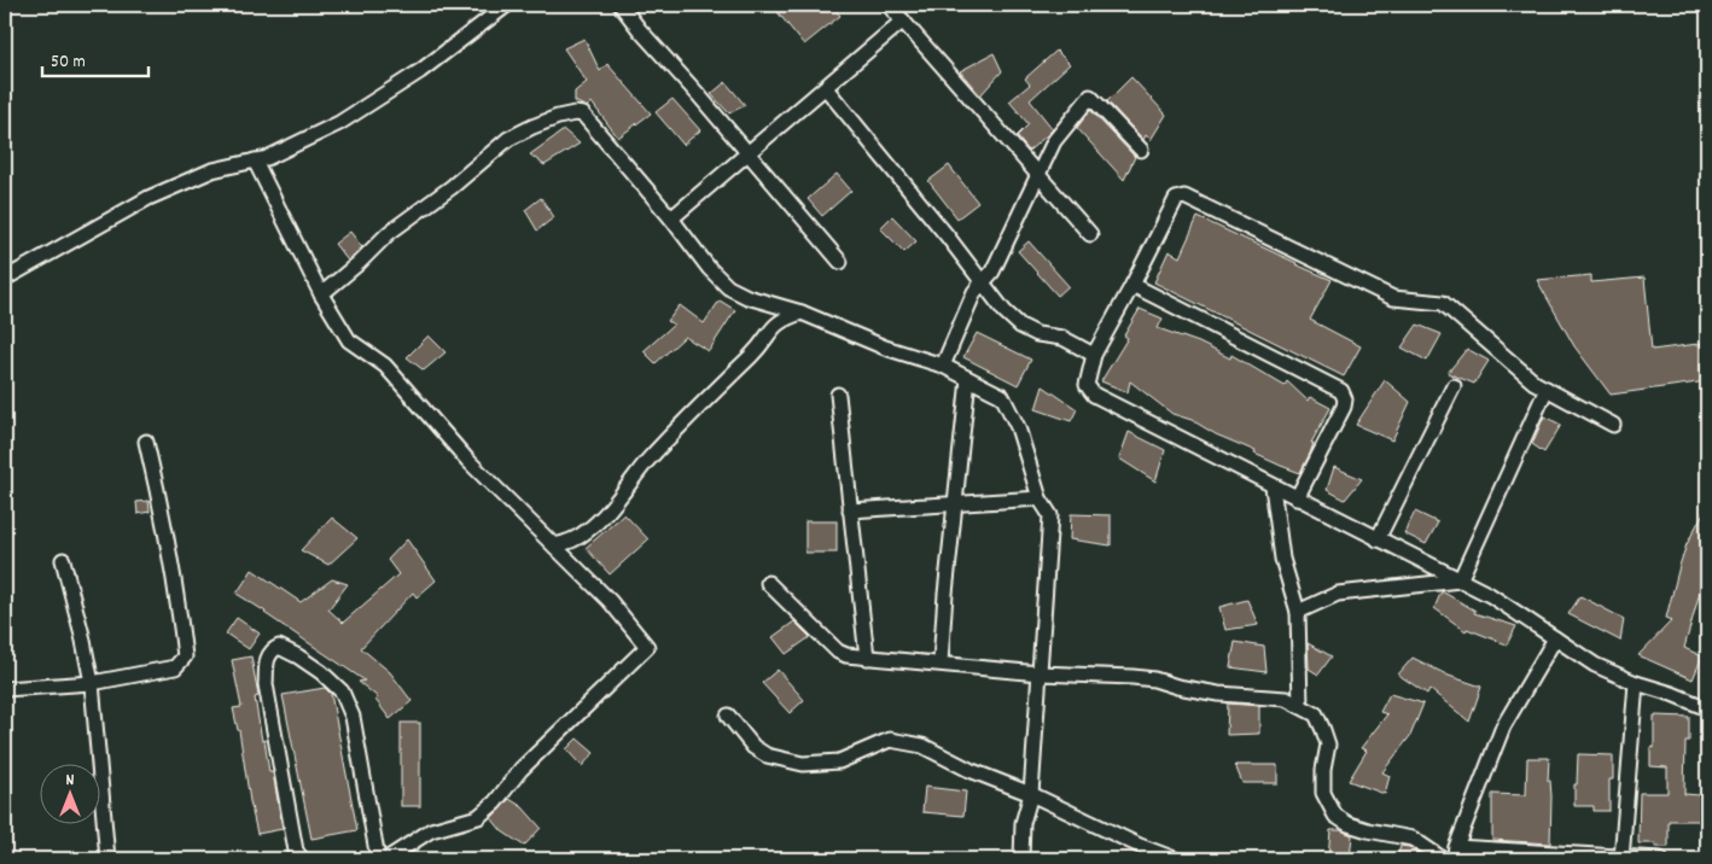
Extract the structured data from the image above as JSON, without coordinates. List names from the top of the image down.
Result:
{
  "scale_bar": "50 m",
  "north": "top"
}
